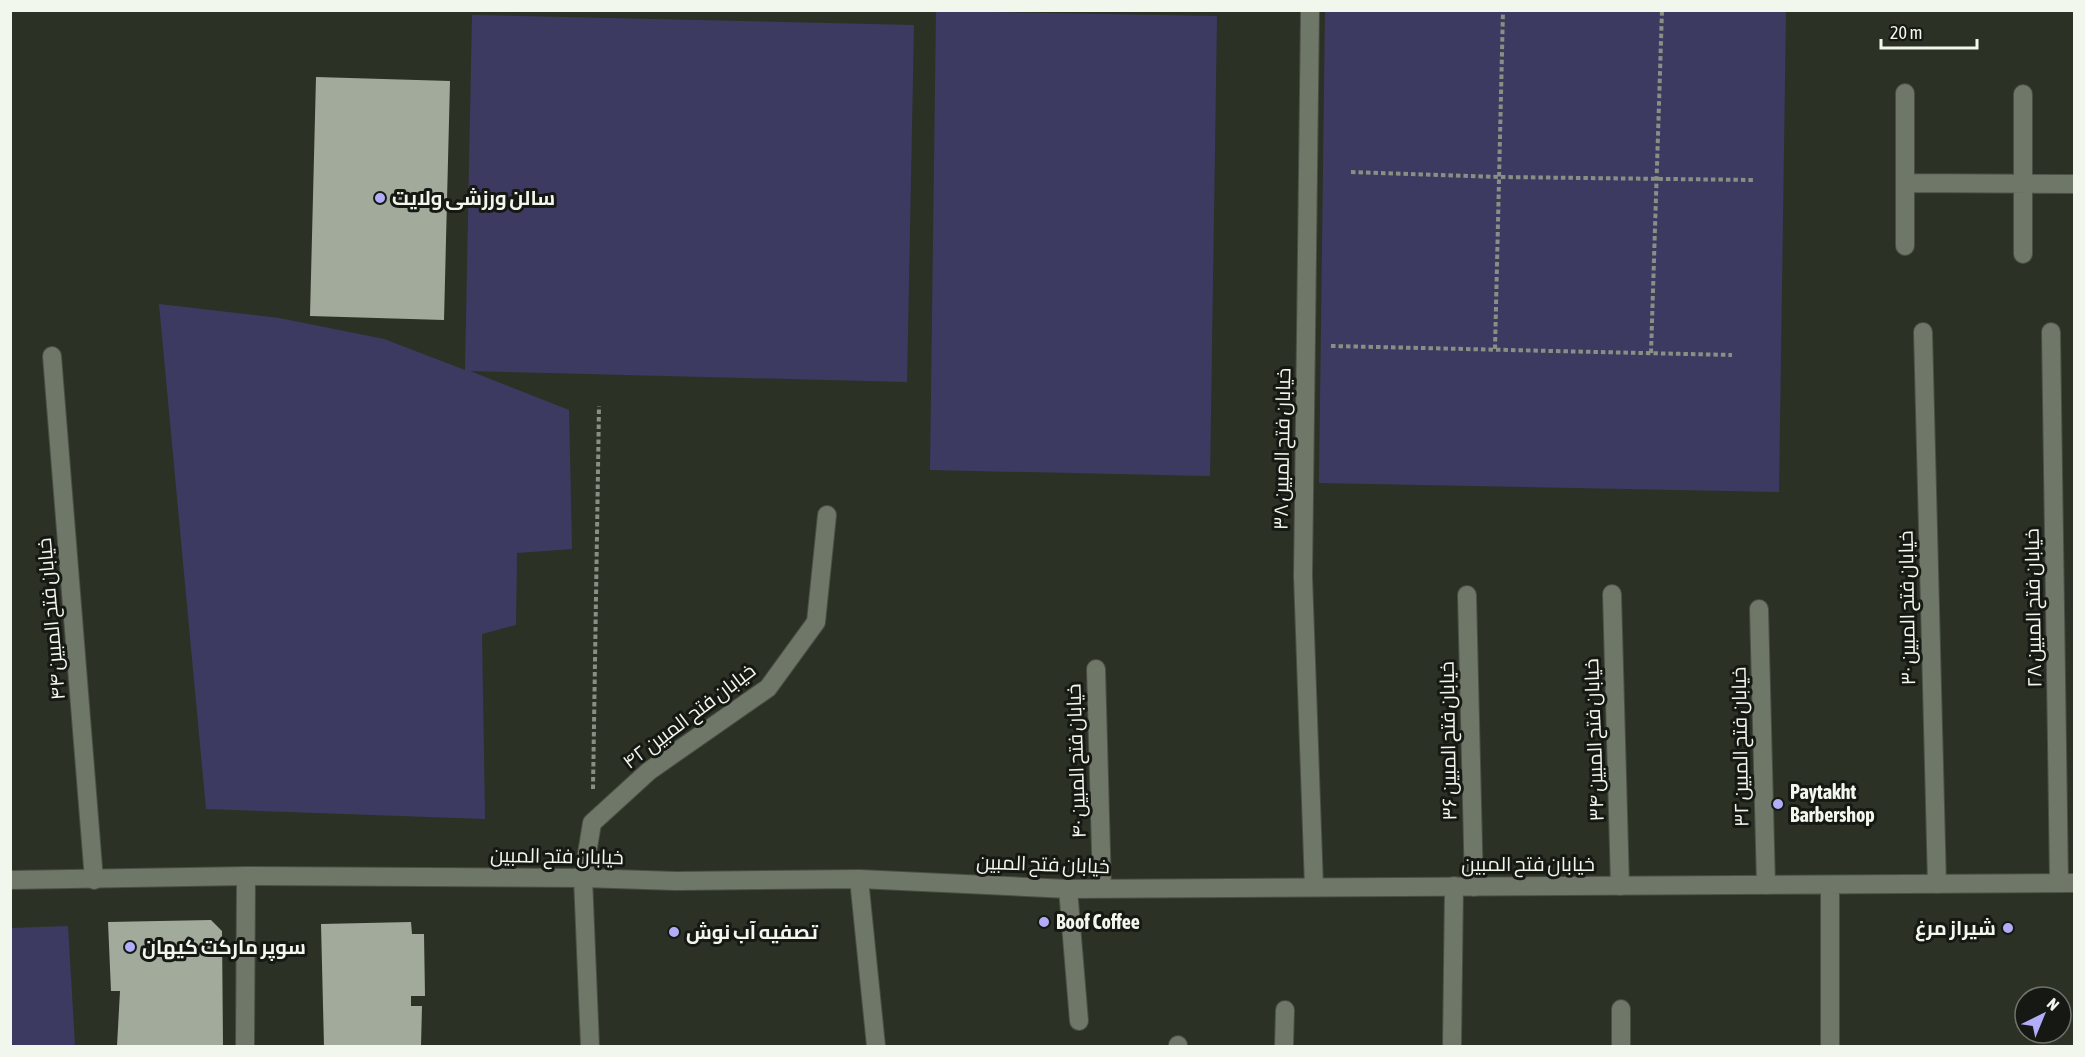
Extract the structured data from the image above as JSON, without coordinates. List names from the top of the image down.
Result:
{
  "streets": {
    "street": [
      "خیابان فتح المبین ۳۸",
      "خیابان فتح المبین ۳۰",
      "خیابان فتح المبین ۲۸",
      "خیابان فتح المبین ۴۴",
      "خیابان فتح المبین ۴۲",
      "خیابان فتح المبین ۳۴",
      "خیابان فتح المبین ۳۶",
      "خیابان فتح المبین ۳۲",
      "خیابان فتح المبین ۴۰",
      "خیابان فتح المبین"
    ]
  },
  "crossings": [
    ["خیابان فتح المبین ۳۸", "خیابان فتح المبین"],
    ["خیابان فتح المبین ۳۰", "خیابان فتح المبین"],
    ["خیابان فتح المبین ۲۸", "خیابان فتح المبین"],
    ["خیابان فتح المبین ۴۴", "خیابان فتح المبین"],
    ["خیابان فتح المبین ۳۴", "خیابان فتح المبین"],
    ["خیابان فتح المبین ۳۶", "خیابان فتح المبین"],
    ["خیابان فتح المبین ۳۲", "خیابان فتح المبین"],
    ["خیابان فتح المبین ۴۰", "خیابان فتح المبین"]
  ],
  "places": [
    "سالن ورزشی ولایت",
    "Paytakht Barbershop",
    "Boof Coffee",
    "شیراز مرغ",
    "تصفیه آب نوش",
    "سوپر مارکت کیهان"
  ],
  "scale_bar": "20 m",
  "north": "top right"
}
